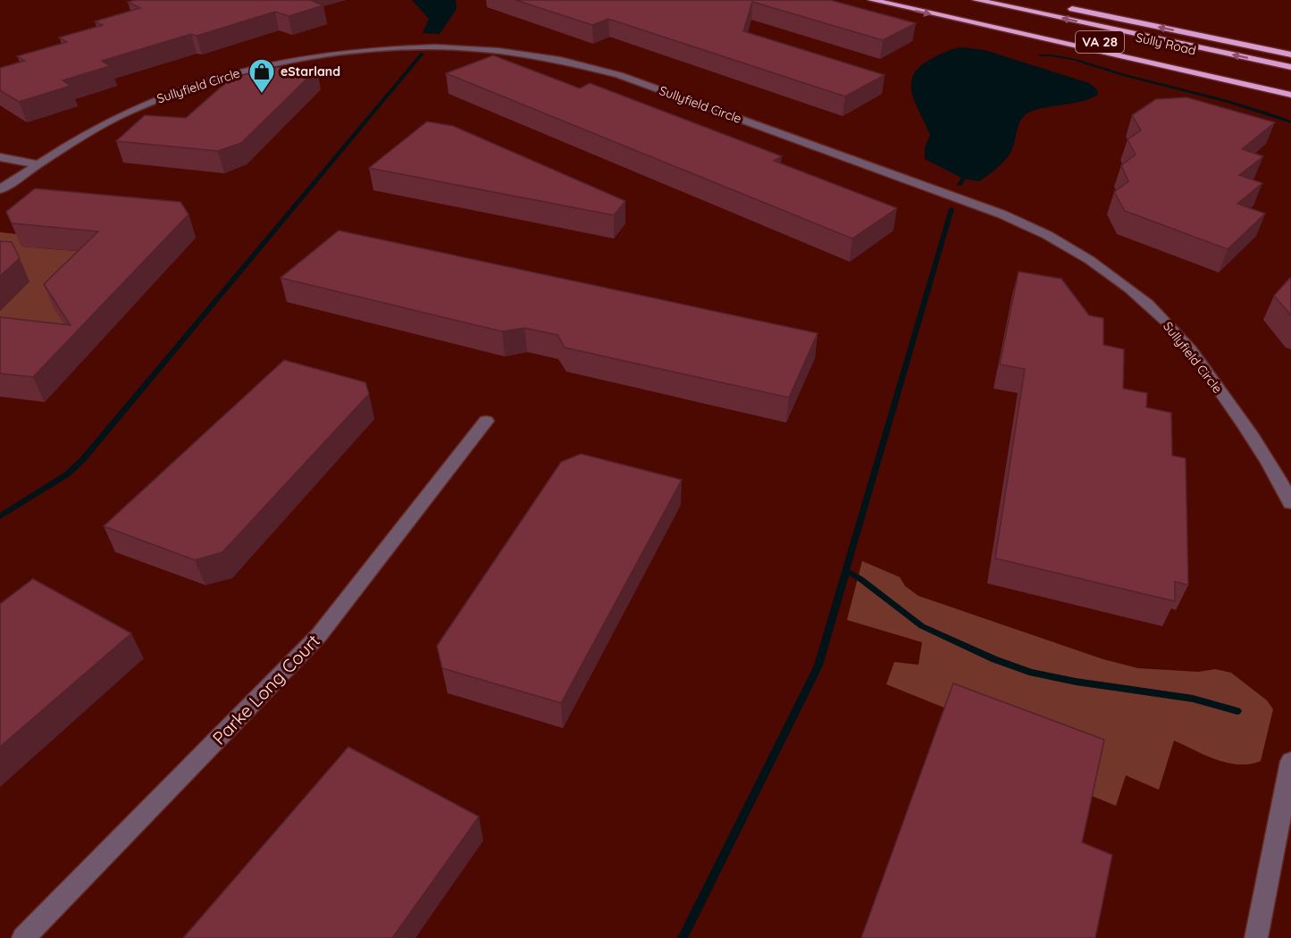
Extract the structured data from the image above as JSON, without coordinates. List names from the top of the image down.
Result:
{
  "streets": {
    "highway": ["VA 28", "Sully Road"],
    "street": ["Sullyfield Circle", "Parke Long Court"]
  },
  "places": {
    "shop": ["eStarland"]
  }
}
